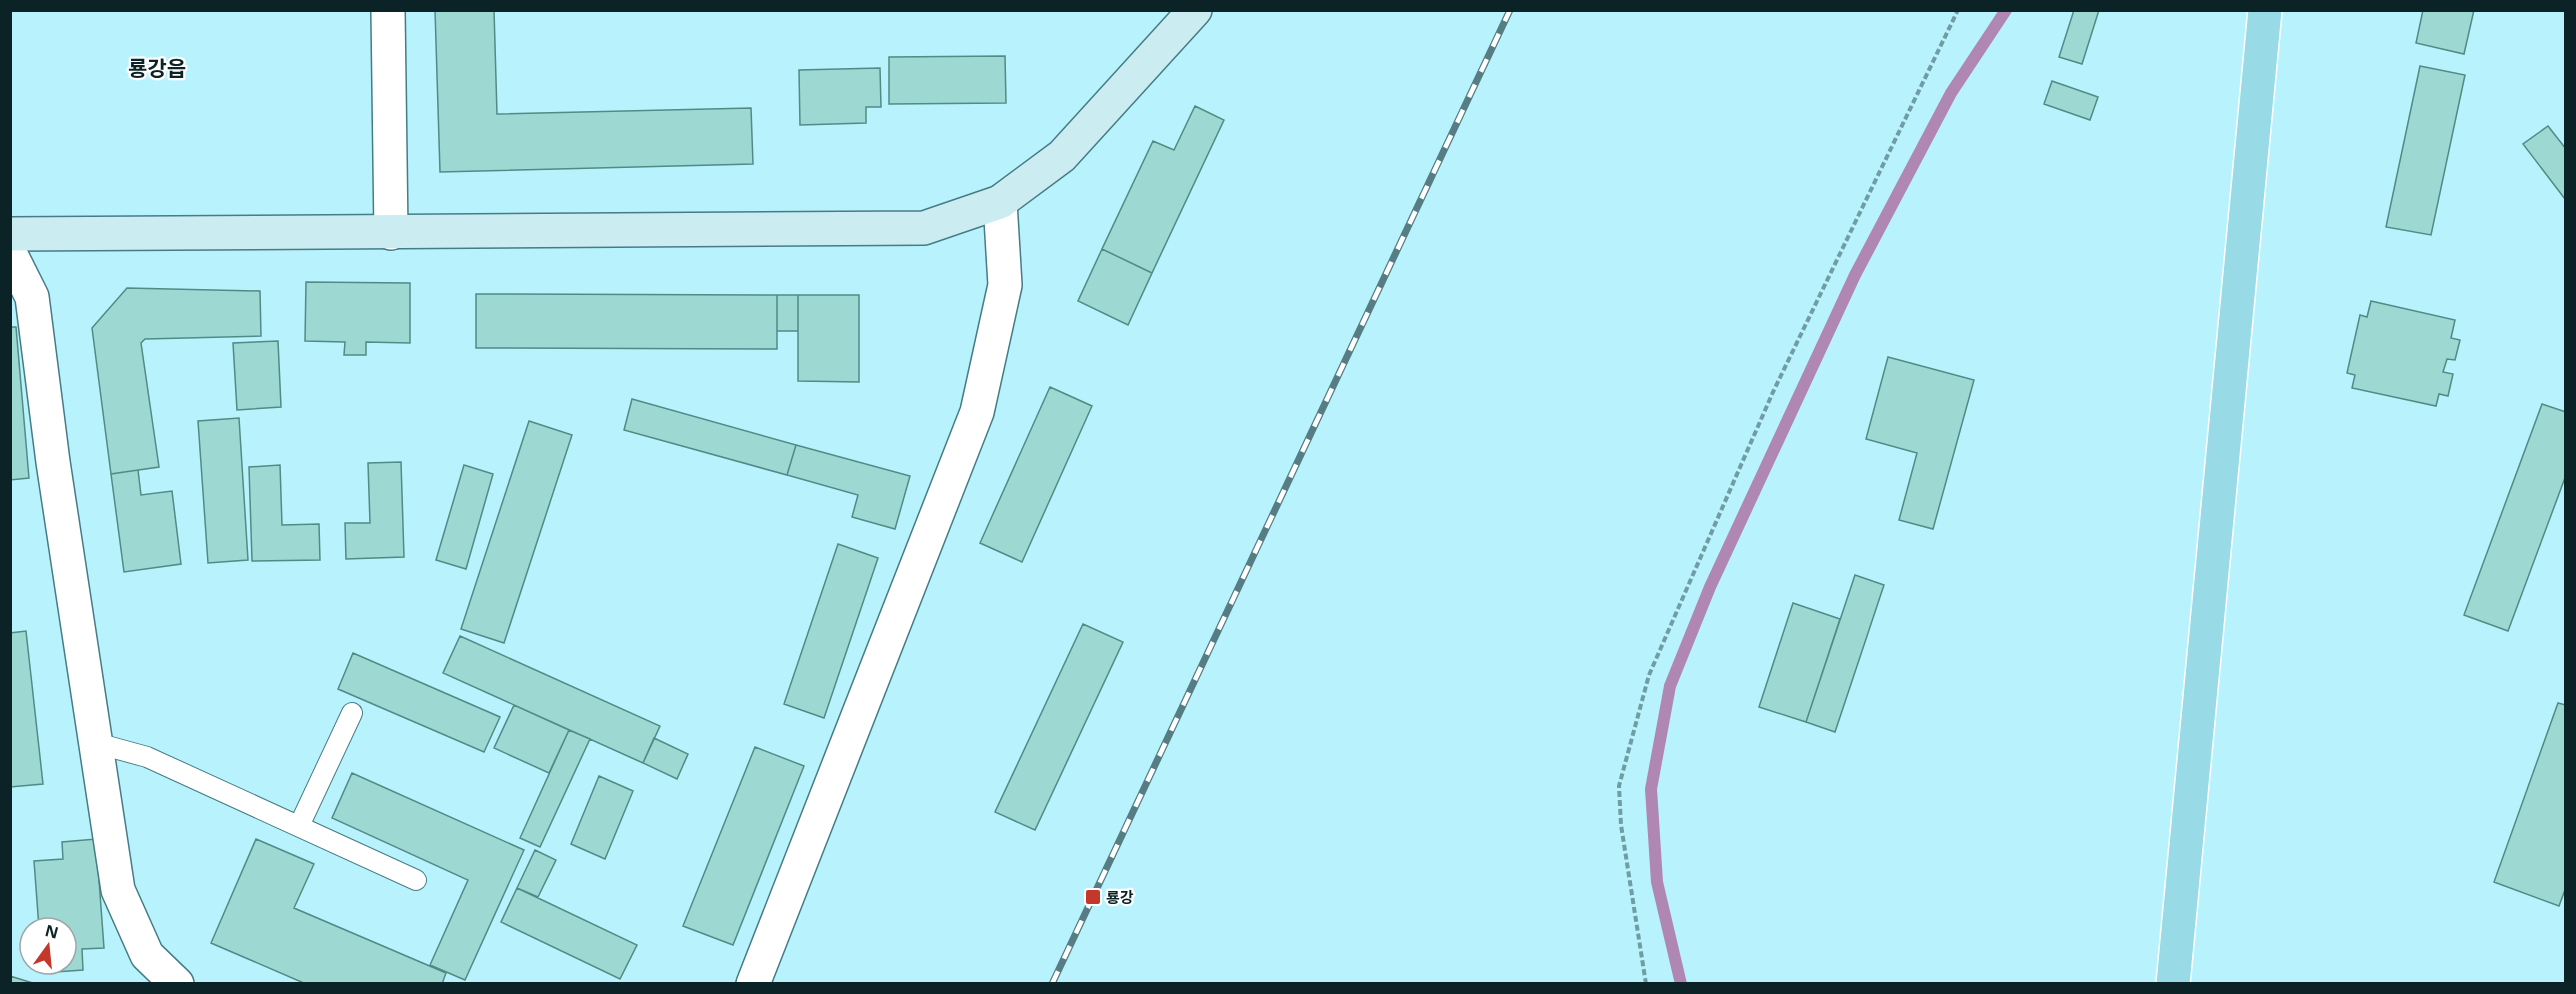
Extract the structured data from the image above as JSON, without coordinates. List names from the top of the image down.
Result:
{
  "districts": ["룡강읍"],
  "places": {
    "transit": ["룡강"]
  },
  "north": "top"
}
